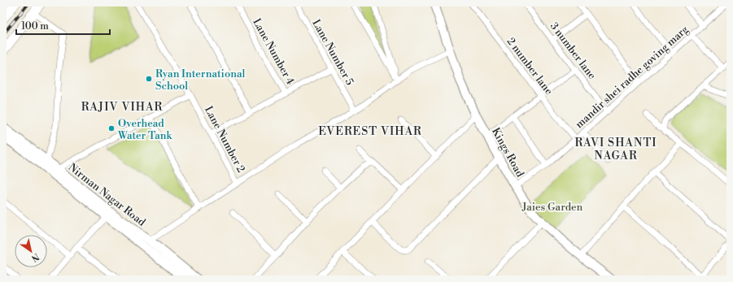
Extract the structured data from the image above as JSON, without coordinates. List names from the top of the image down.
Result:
{
  "streets": {
    "street": [
      "3 number lane",
      "Lane Number 4",
      "Lane Number 5",
      "2 number lane",
      "mandir shei radhe goving marg",
      "Lane Number 2",
      "Kings Road",
      "Nirman Nagar Road"
    ]
  },
  "crossings": [
    ["3 number lane", "mandir shei radhe goving marg"],
    ["2 number lane", "mandir shei radhe goving marg"],
    ["mandir shei radhe goving marg", "Kings Road"]
  ],
  "districts": ["RAJIV VIHAR", "EVEREST VIHAR", "RAVI SHANTI NAGAR"],
  "parks": ["Jaies Garden"],
  "places": ["Ryan International School", "Overhead Water Tank"],
  "scale_bar": "100 m",
  "north": "bottom right"
}
